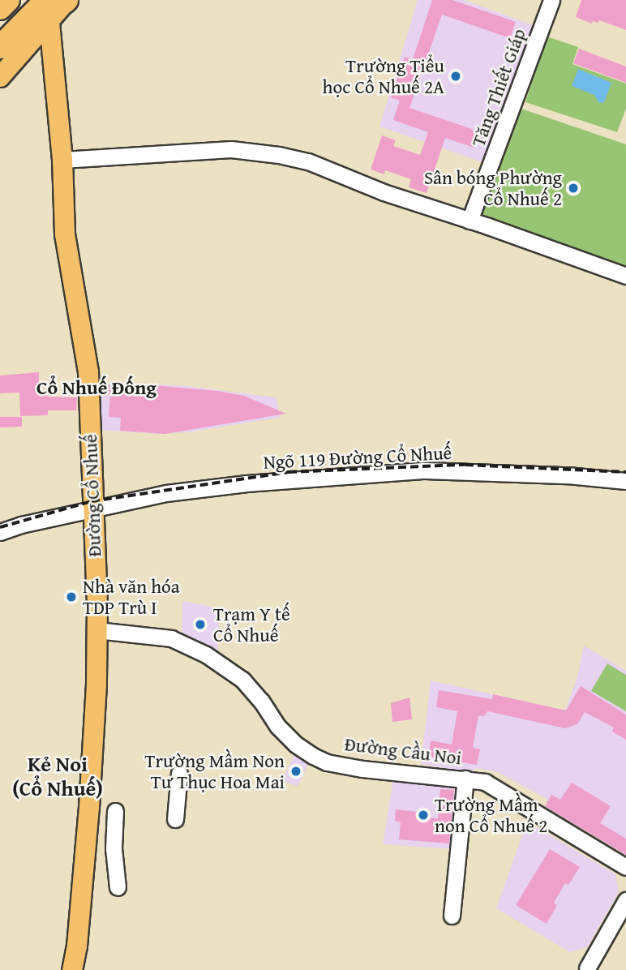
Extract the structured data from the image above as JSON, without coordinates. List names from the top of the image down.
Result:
{
  "streets": {
    "main road": ["Đường Cổ Nhuế"],
    "street": ["Tăng Thiết Giáp", "Ngõ 119 Đường Cổ Nhuế", "Đường Cầu Noi"]
  },
  "crossings": [
    ["Ngõ 119 Đường Cổ Nhuế", "Đường Cổ Nhuế"],
    ["Đường Cổ Nhuế", "Đường Cầu Noi"]
  ],
  "districts": ["Cổ Nhuế Đống", "Kẻ Noi (Cổ Nhuế)"],
  "places": [
    "Trường Tiểu học Cổ Nhuế 2A",
    "Sân bóng Phường Cổ Nhuế 2",
    "Nhà văn hóa TDP Trù I",
    "Trạm Y tế Cổ Nhuế",
    "Trường Mầm Non Tư Thục Hoa Mai",
    "Trường Mầm non Cổ Nhuế 2"
  ]
}
